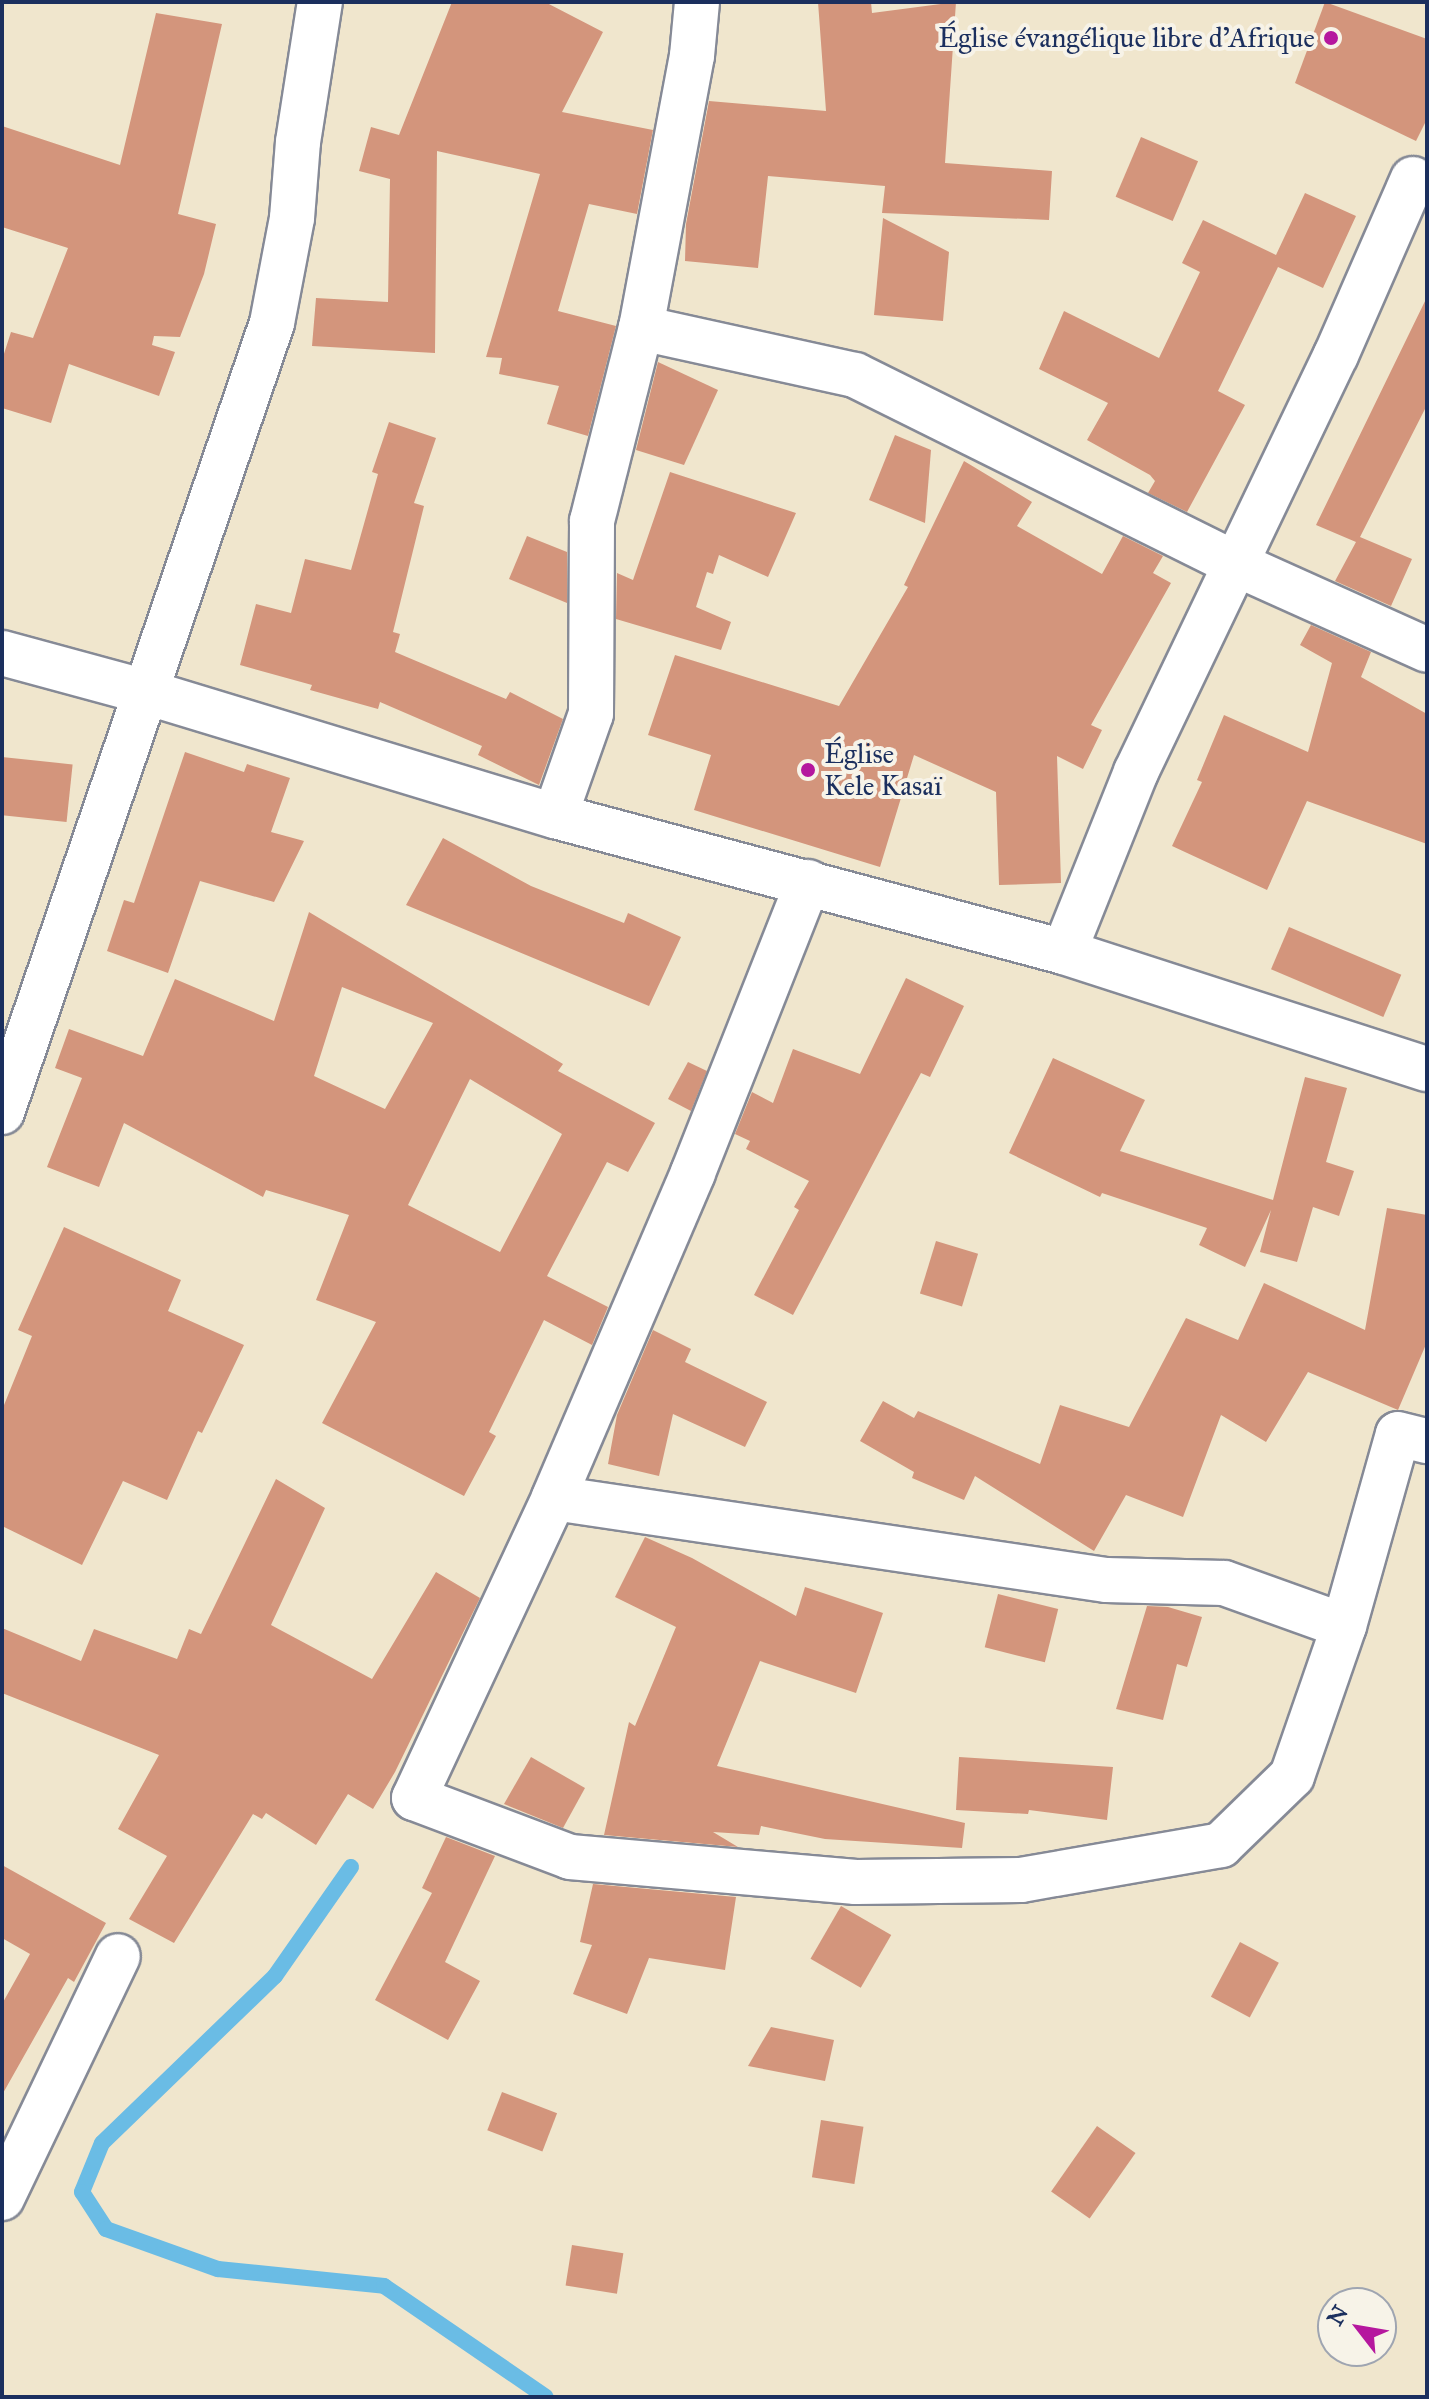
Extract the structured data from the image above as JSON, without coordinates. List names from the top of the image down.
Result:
{
  "places": ["Église évangélique libre d'Afrique", "Église Kele Kasaï"],
  "north": "top left"
}
